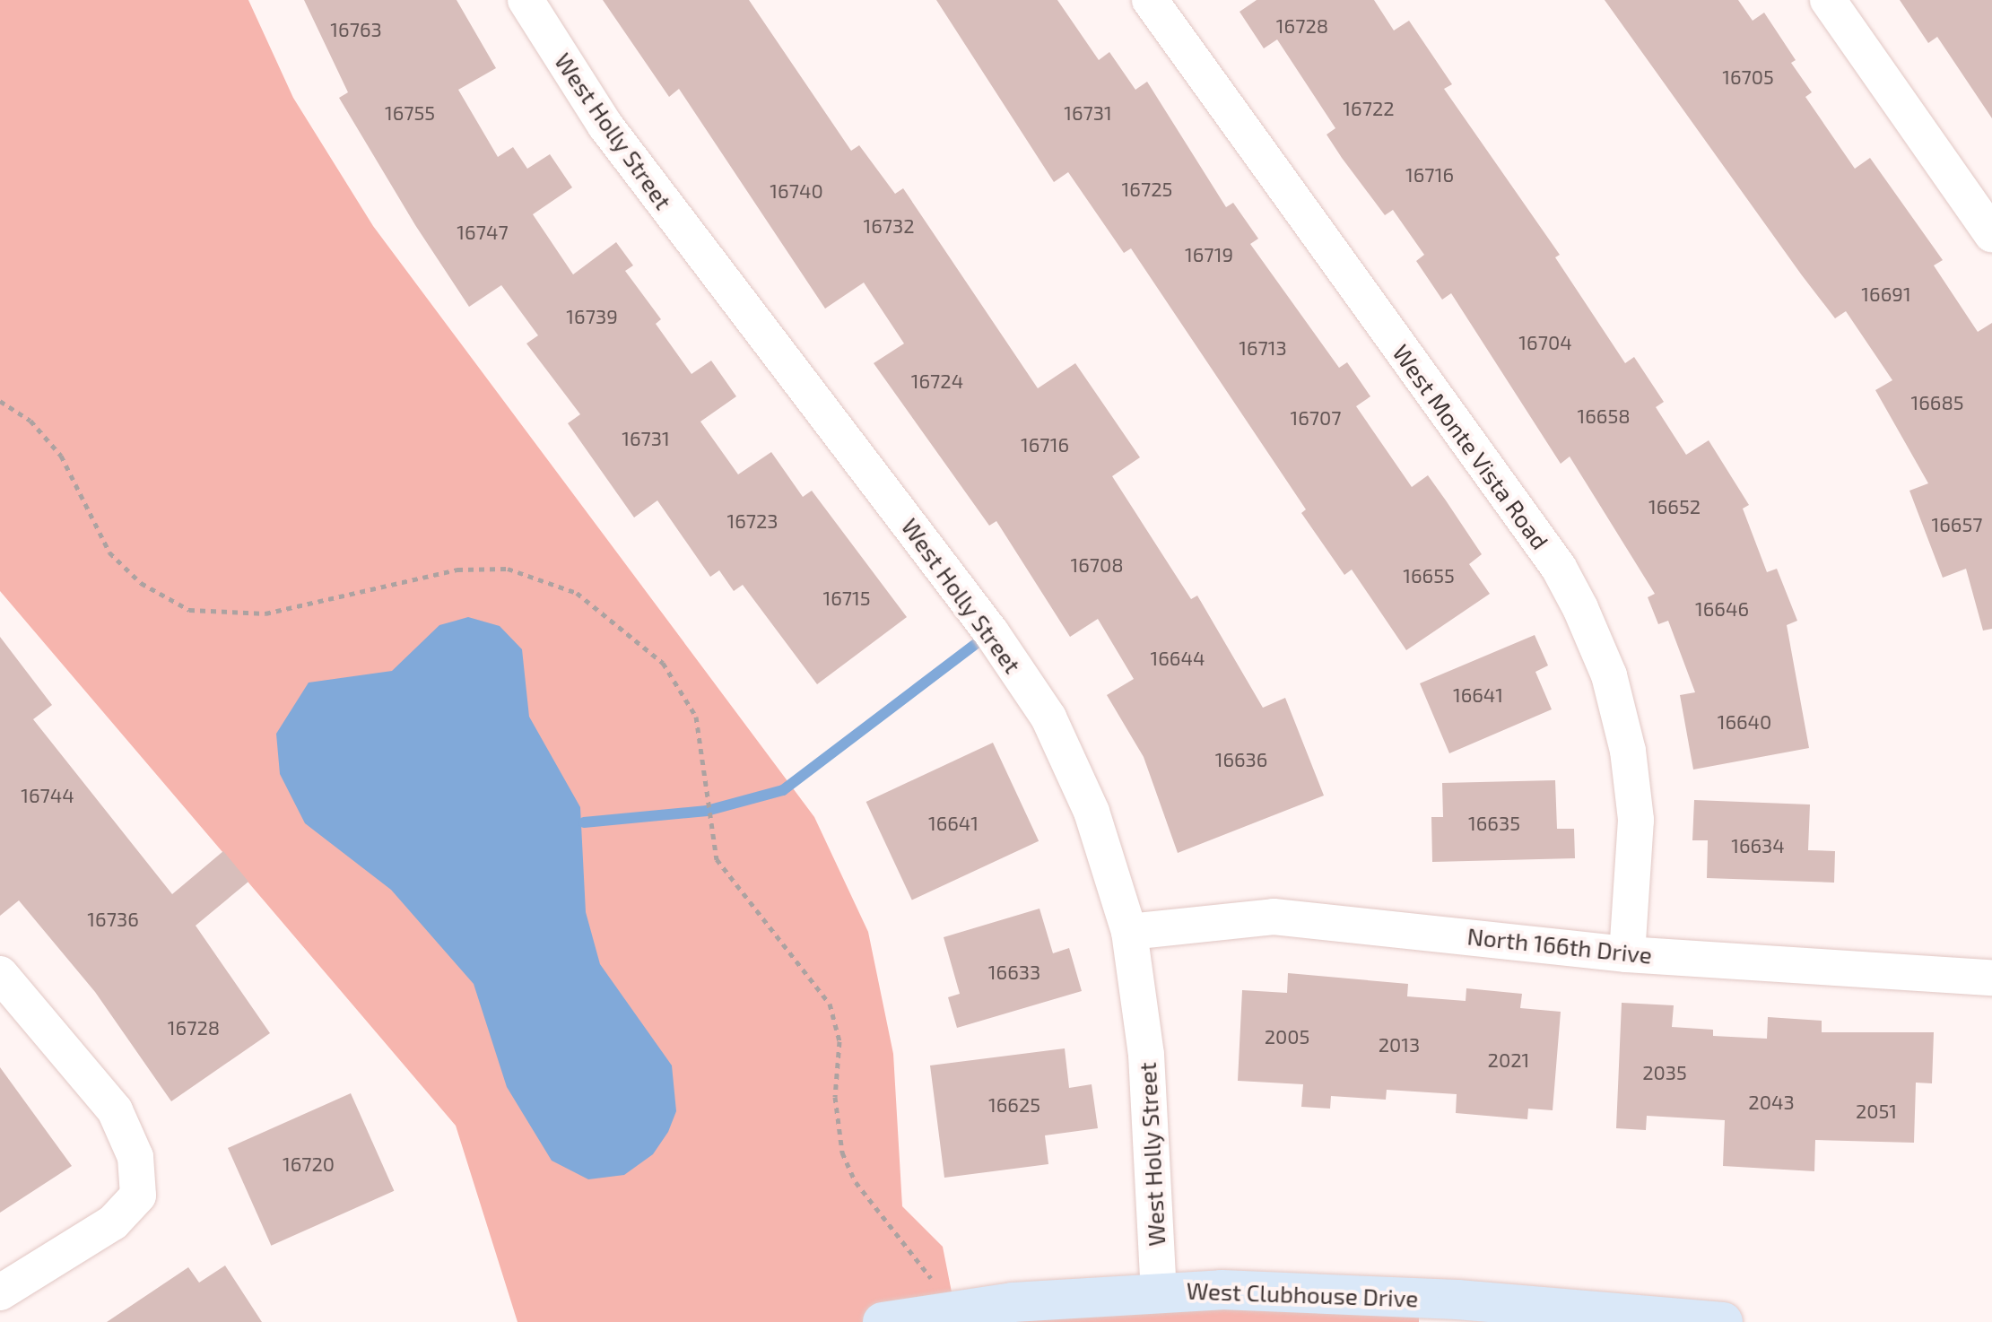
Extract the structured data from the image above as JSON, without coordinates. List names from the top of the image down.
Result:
{
  "streets": {
    "street": [
      "West Holly Street",
      "West Monte Vista Road",
      "North 166th Drive",
      "West Clubhouse Drive"
    ]
  },
  "crossings": [
    ["West Holly Street", "North 166th Drive"],
    ["West Holly Street", "West Clubhouse Drive"],
    ["West Monte Vista Road", "North 166th Drive"]
  ],
  "house_numbers": [
    "16728",
    "16763",
    "16705",
    "16722",
    "16755",
    "16731",
    "16716",
    "16725",
    "16740",
    "16732",
    "16747",
    "16719",
    "16691",
    "16739",
    "16704",
    "16713",
    "16724",
    "16685",
    "16658",
    "16707",
    "16731",
    "16716",
    "16652",
    "16723",
    "16657",
    "16708",
    "16655",
    "16715",
    "16646",
    "16644",
    "16641",
    "16640",
    "16636",
    "16744",
    "16641",
    "16635",
    "16634",
    "16736",
    "16633",
    "16728",
    "2005",
    "2013",
    "2021",
    "2035",
    "2043",
    "16625",
    "2051",
    "16720"
  ]
}
